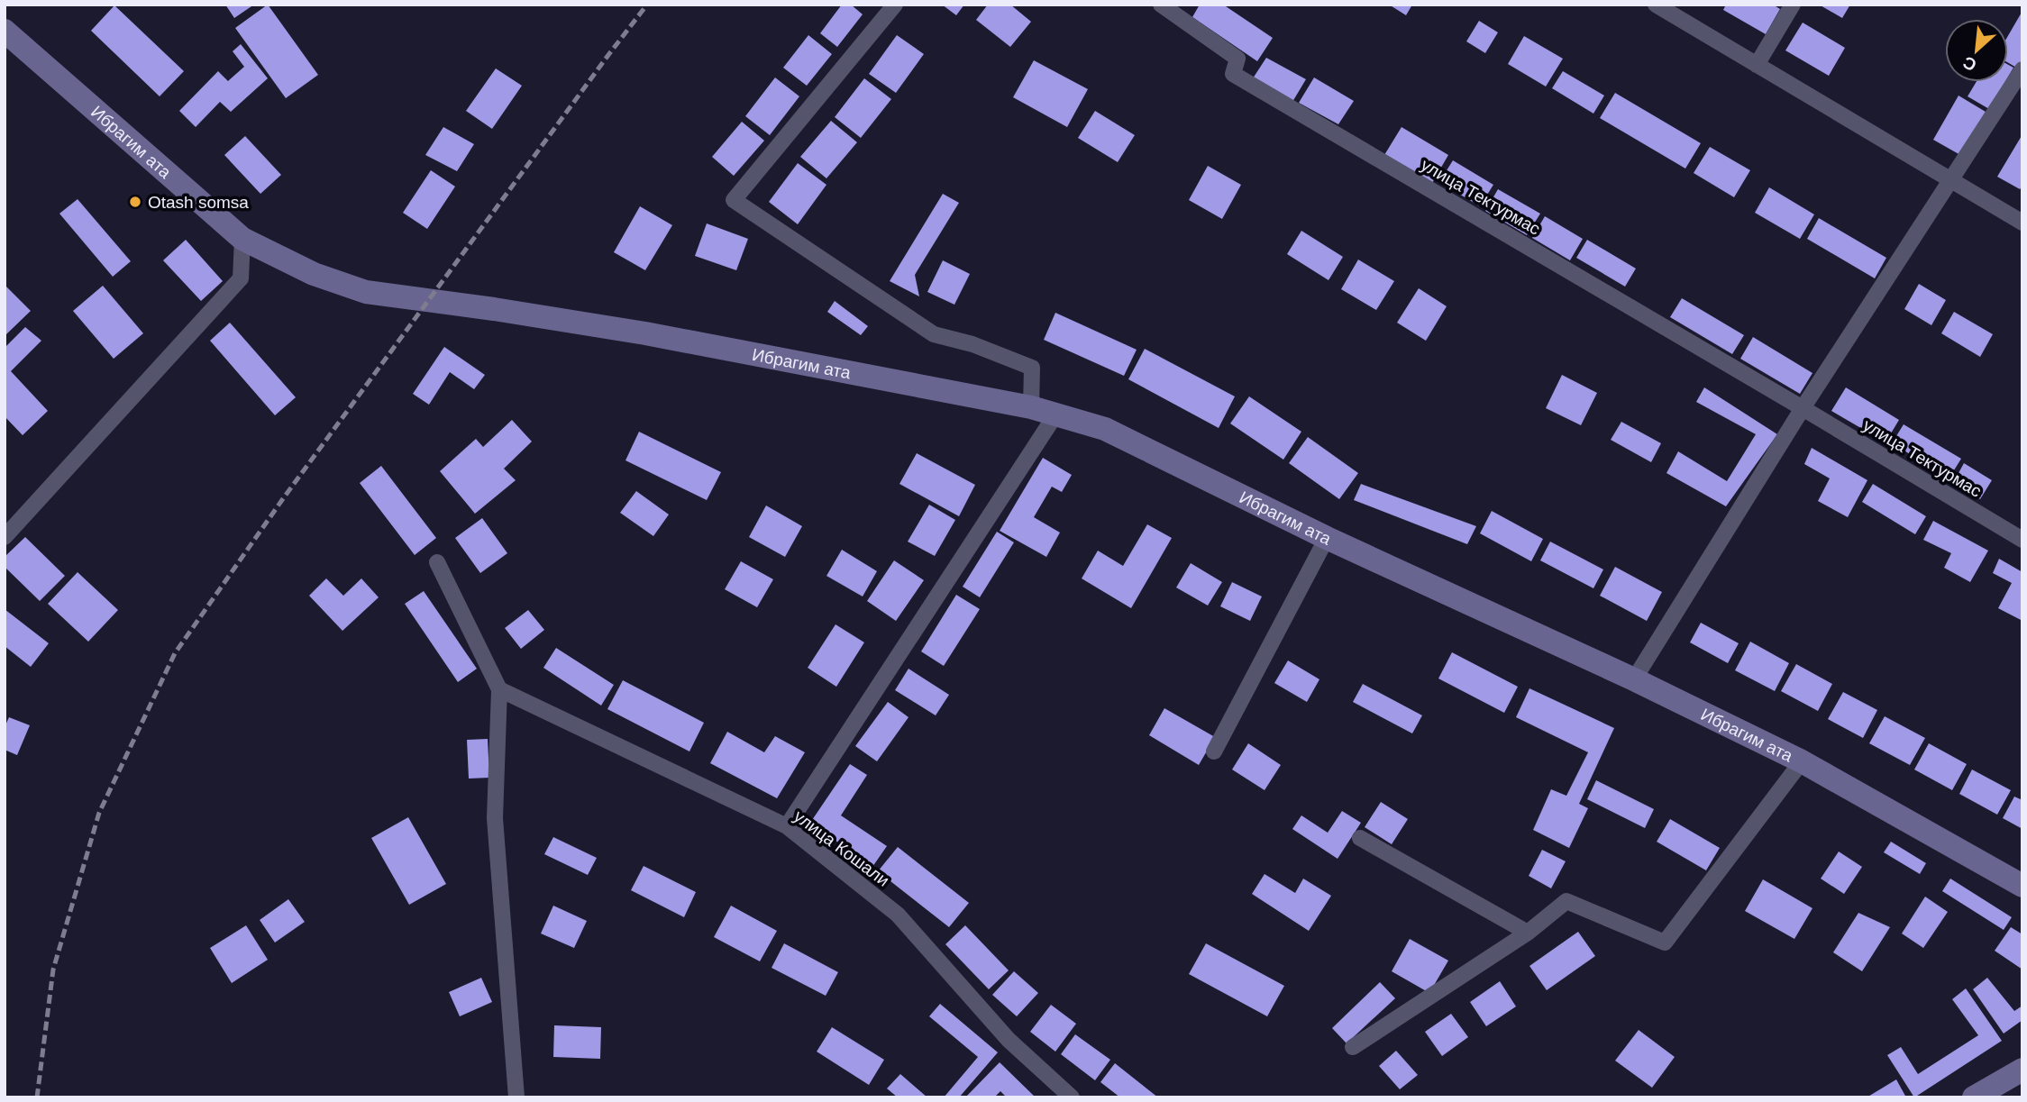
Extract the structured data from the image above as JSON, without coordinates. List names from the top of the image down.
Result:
{
  "streets": {
    "street": ["Ибрагим ата", "улица Тектурмас", "улица Кошали"]
  },
  "places": ["Otash somsa"],
  "north": "bottom left"
}
